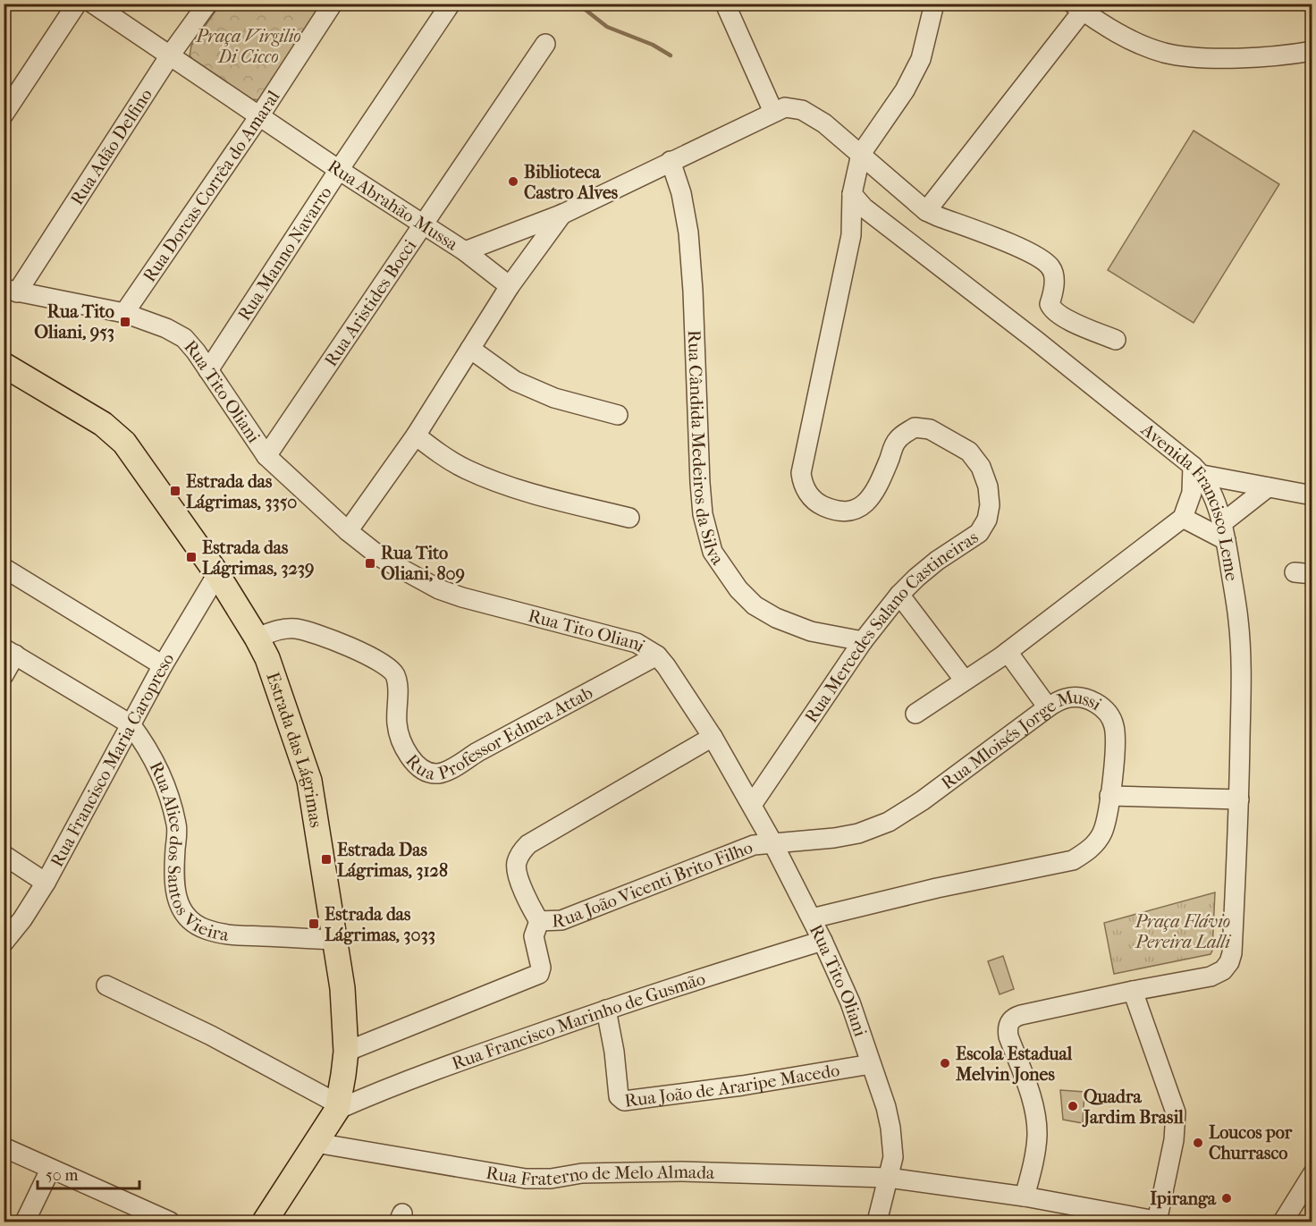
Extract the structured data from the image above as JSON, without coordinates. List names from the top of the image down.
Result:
{
  "streets": {
    "main road": ["Estrada das Lágrimas"],
    "street": [
      "Rua Adão Delfino",
      "Rua Dorcas Corrêa do Amaral",
      "Rua Abrahão Mussa",
      "Rua Manno Navarro",
      "Rua Aristides Bocci",
      "Rua Tito Oliani",
      "Rua Cândida Medeiros da Silva",
      "Avenida Francisco Leme",
      "Rua Mercedes Salano Castineiras",
      "Rua Professor Edmea Attab",
      "Rua Mloisés Jorge Mussi",
      "Rua Francisco Maria Caropreso",
      "Rua Alice dos Santos Vieira",
      "Rua João Vicenti Brito Filho",
      "Rua Francisco Marinho de Gusmão",
      "Rua João de Araripe Macedo",
      "Rua Fraterno de Melo Almada"
    ]
  },
  "crossings": [
    ["Rua Adão Delfino", "Rua Abrahão Mussa"],
    ["Rua Adão Delfino", "Rua Tito Oliani"],
    ["Rua Dorcas Corrêa do Amaral", "Rua Abrahão Mussa"],
    ["Rua Dorcas Corrêa do Amaral", "Rua Tito Oliani"],
    ["Rua Abrahão Mussa", "Rua Manno Navarro"],
    ["Rua Abrahão Mussa", "Rua Aristides Bocci"],
    ["Rua Abrahão Mussa", "Rua Cândida Medeiros da Silva"],
    ["Rua Manno Navarro", "Rua Tito Oliani"],
    ["Rua Aristides Bocci", "Rua Tito Oliani"],
    ["Rua Tito Oliani", "Rua Mercedes Salano Castineiras"],
    ["Rua Tito Oliani", "Rua Professor Edmea Attab"],
    ["Rua Tito Oliani", "Rua Mloisés Jorge Mussi"],
    ["Rua Tito Oliani", "Rua João Vicenti Brito Filho"],
    ["Rua Tito Oliani", "Rua Francisco Marinho de Gusmão"],
    ["Rua Tito Oliani", "Rua João de Araripe Macedo"],
    ["Rua Tito Oliani", "Rua Fraterno de Melo Almada"],
    ["Rua Cândida Medeiros da Silva", "Rua Mercedes Salano Castineiras"],
    ["Avenida Francisco Leme", "Rua Mercedes Salano Castineiras"],
    ["Rua Professor Edmea Attab", "Estrada das Lágrimas"],
    ["Estrada das Lágrimas", "Rua Francisco Maria Caropreso"],
    ["Estrada das Lágrimas", "Rua Alice dos Santos Vieira"],
    ["Estrada das Lágrimas", "Rua Francisco Marinho de Gusmão"],
    ["Estrada das Lágrimas", "Rua Fraterno de Melo Almada"],
    ["Rua Mloisés Jorge Mussi", "Rua João Vicenti Brito Filho"],
    ["Rua Francisco Maria Caropreso", "Rua Alice dos Santos Vieira"],
    ["Rua Francisco Marinho de Gusmão", "Rua João de Araripe Macedo"]
  ],
  "parks": ["Praça Virgilio Di Cicco", "Praça Flávio Pereira Lalli"],
  "places": {
    "other": [
      "Biblioteca Castro Alves",
      "Escola Estadual Melvin Jones",
      "Quadra Jardim Brasil",
      "Loucos por Churrasco",
      "Ipiranga"
    ],
    "transit": [
      "Rua Tito Oliani, 953",
      "Estrada das Lágrimas, 3350",
      "Estrada das Lágrimas, 3239",
      "Rua Tito Oliani, 809",
      "Estrada Das Lágrimas, 3128",
      "Estrada das Lágrimas, 3033"
    ]
  },
  "scale_bar": "50 m"
}
